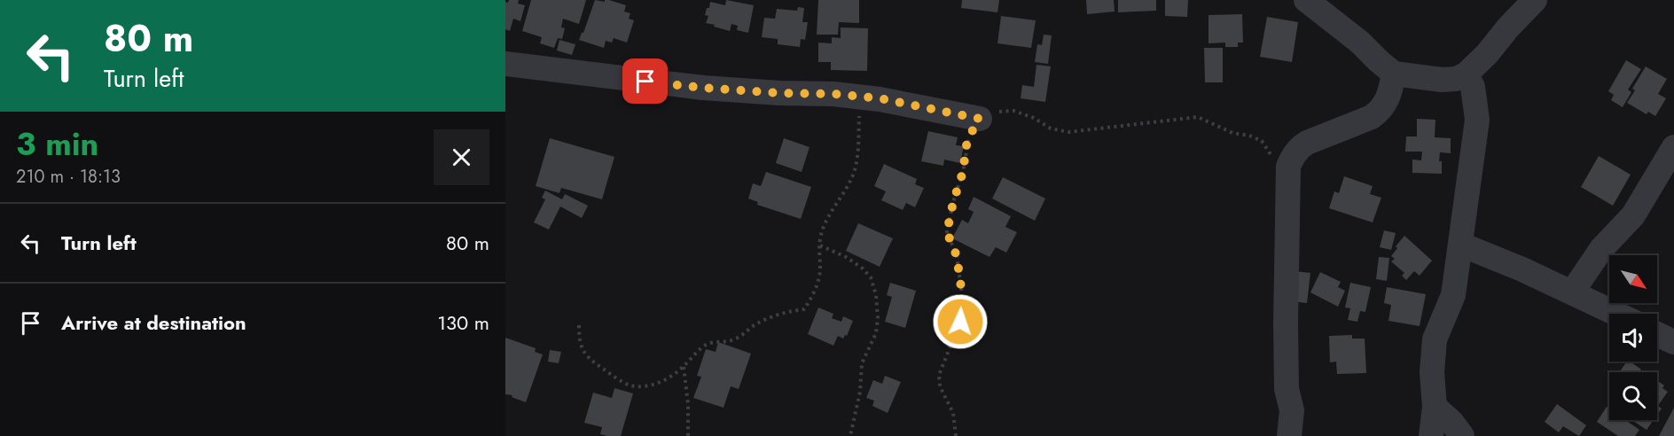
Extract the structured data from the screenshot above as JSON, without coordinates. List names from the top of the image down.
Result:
{
  "north": "bottom right",
  "page": {
    "turn": ["80 m", "Turn left"],
    "heading": ["3 min", "210 m · 18:13"],
    "list": [
      {
        "name": "Turn left",
        "value": "80 m"
      },
      {
        "name": "Arrive at destination",
        "value": "130 m"
      }
    ]
  }
}
